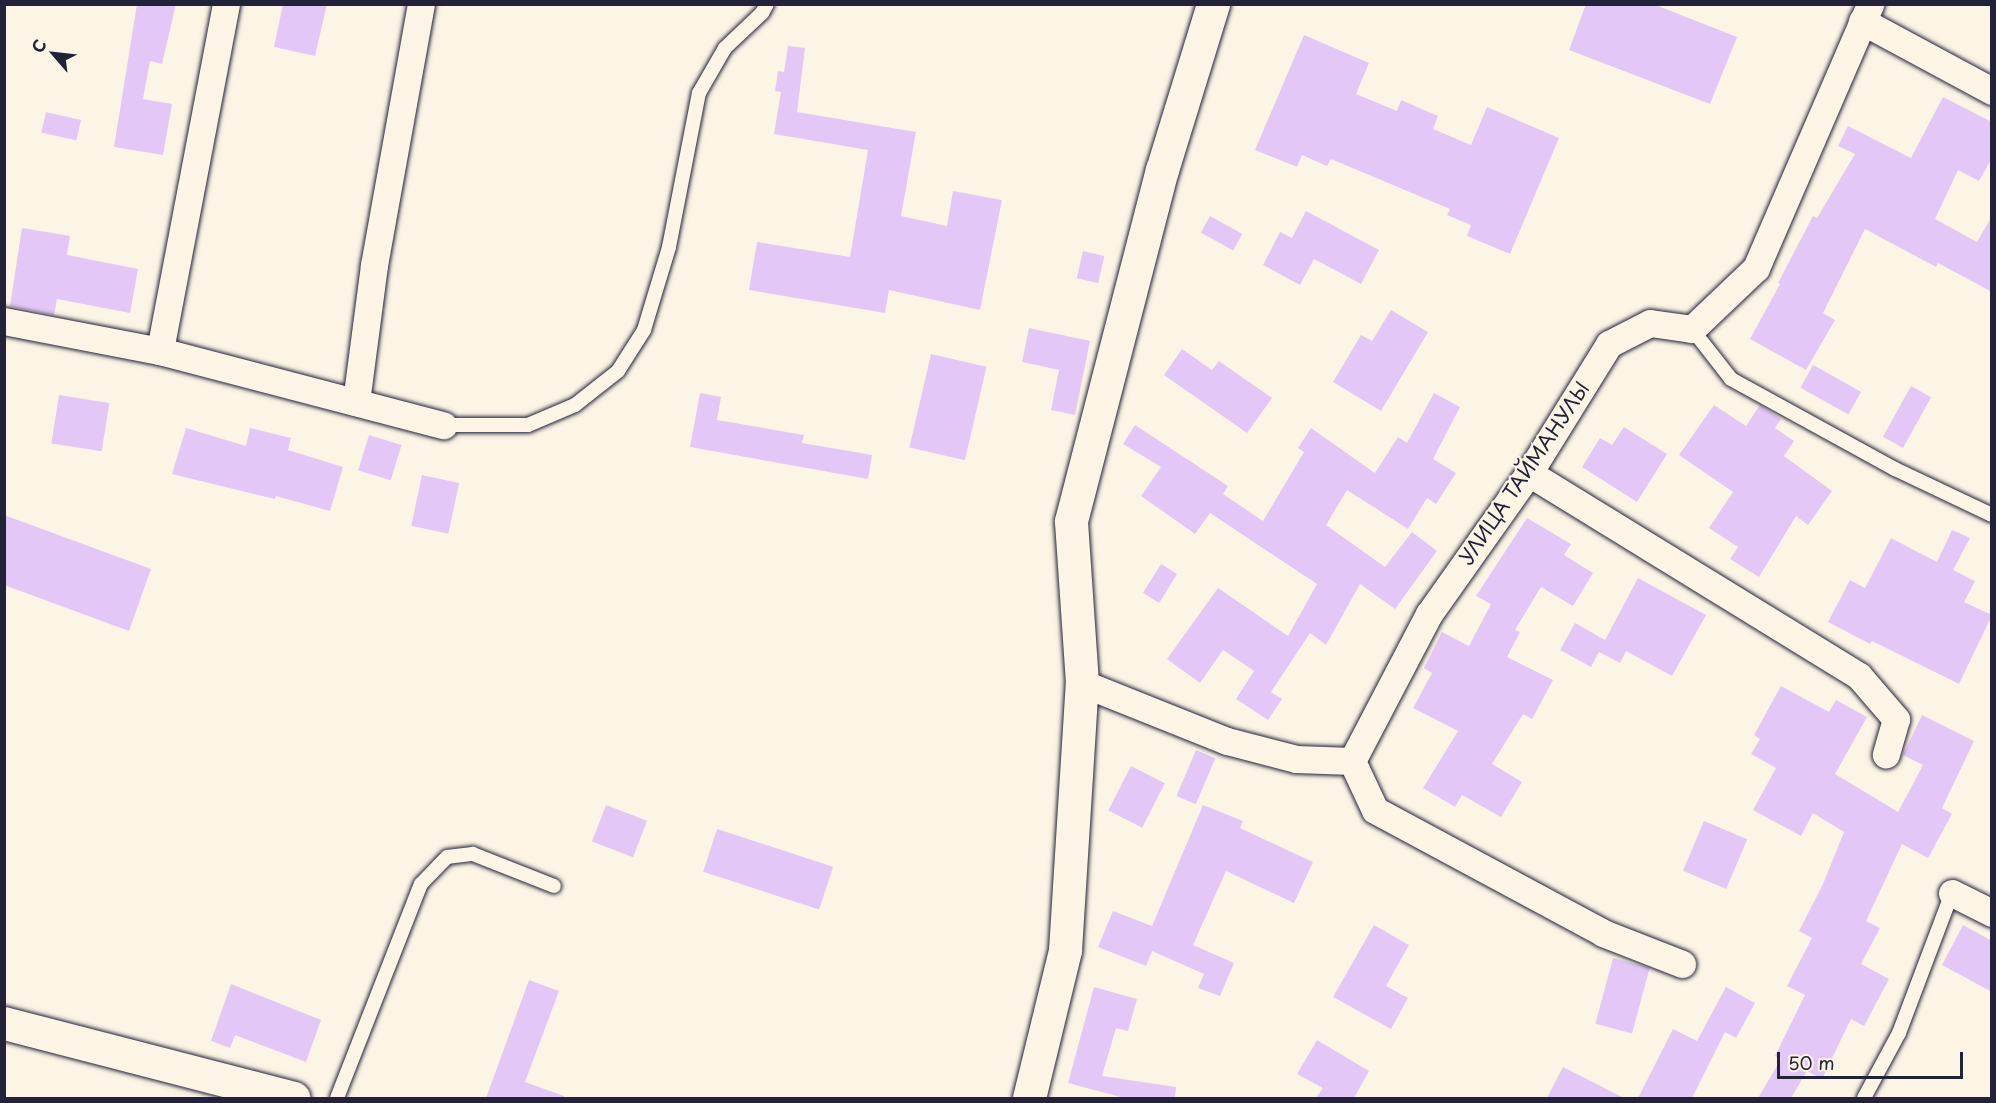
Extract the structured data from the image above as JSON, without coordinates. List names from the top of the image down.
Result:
{
  "streets": {
    "street": ["УЛИЦА ТАЙМАНУЛЫ"]
  },
  "scale_bar": "50 m",
  "north": "top left"
}
